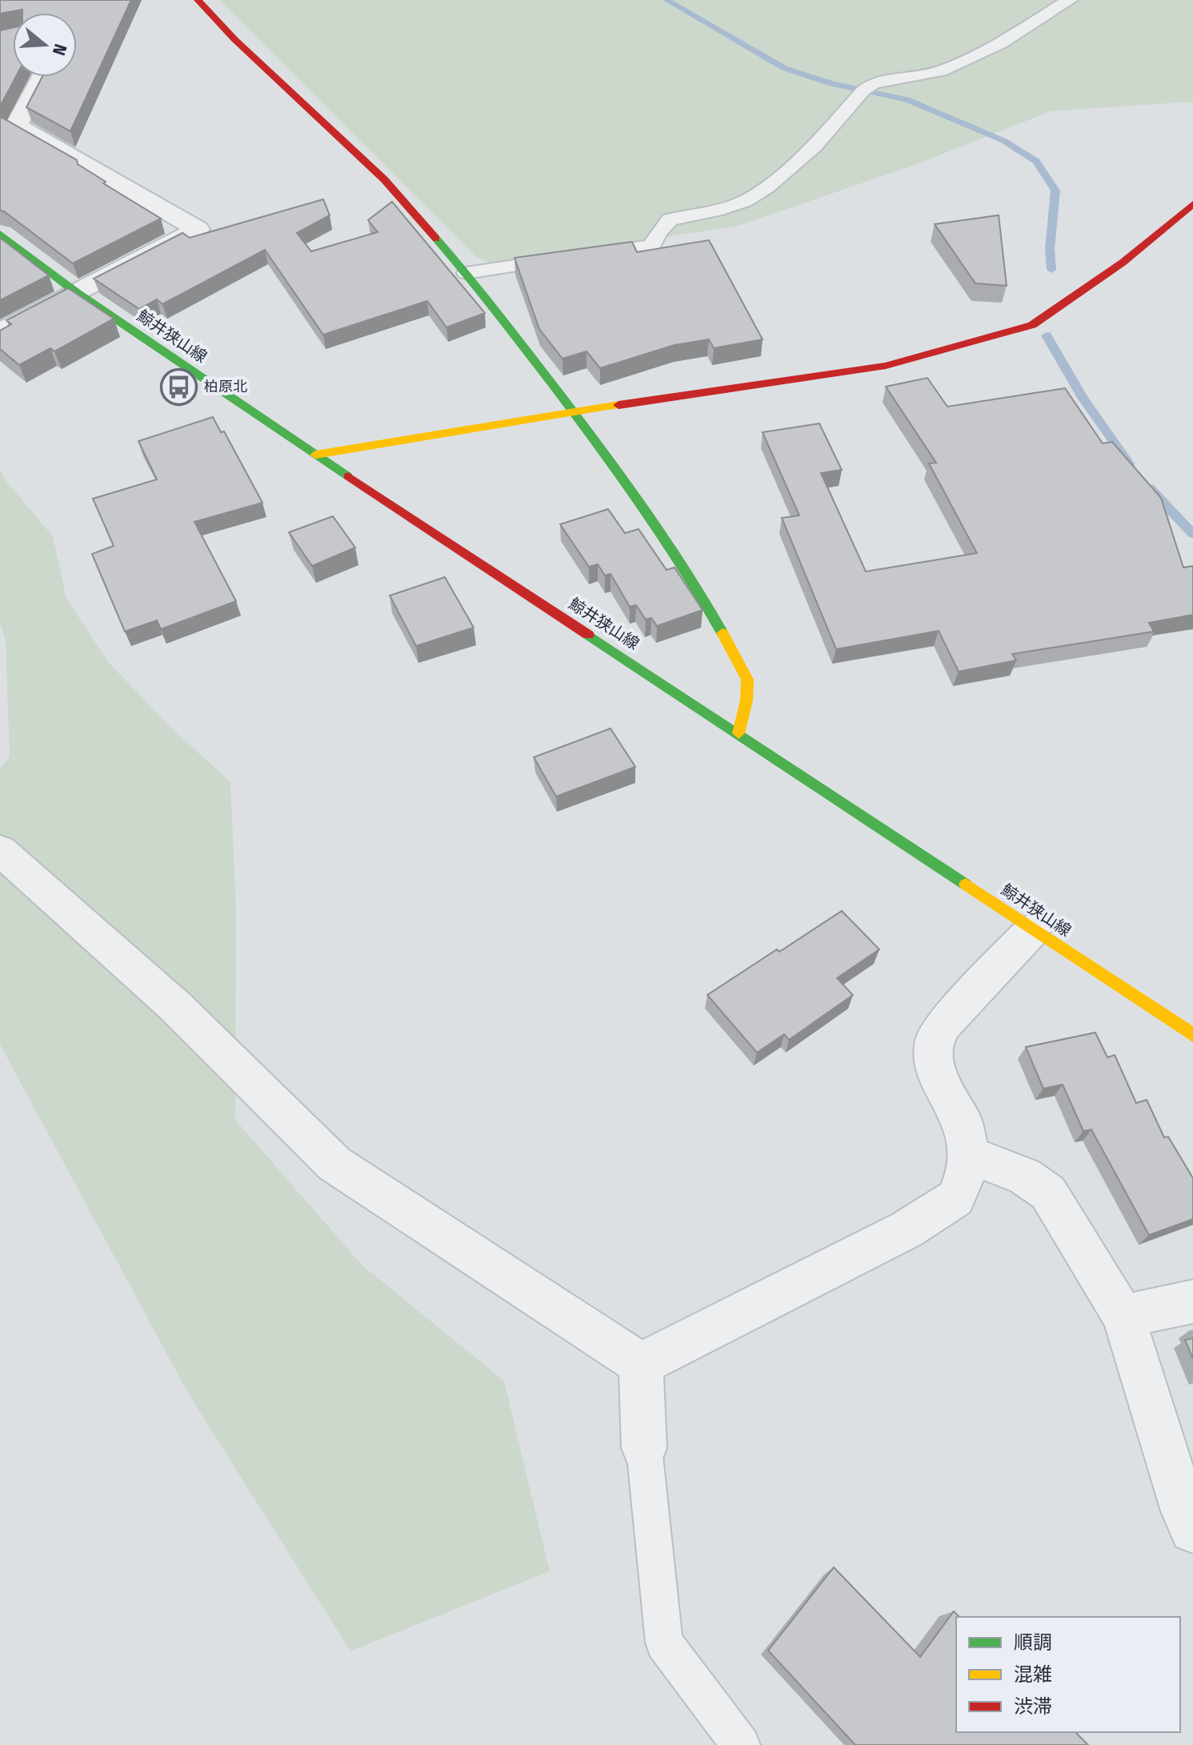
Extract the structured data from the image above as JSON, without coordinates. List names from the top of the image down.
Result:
{
  "streets": {
    "street": ["鯨井狭山線"]
  },
  "places": {
    "bus stop": ["柏原北"]
  },
  "legend": ["順調", "混雑", "渋滞"],
  "north": "right"
}
